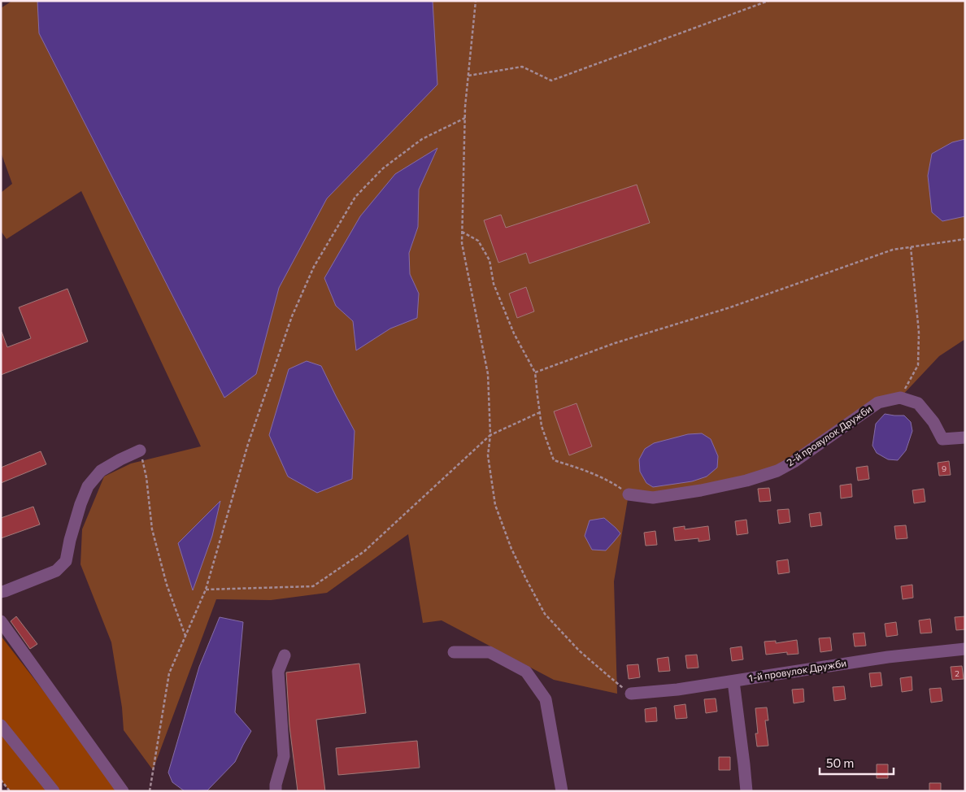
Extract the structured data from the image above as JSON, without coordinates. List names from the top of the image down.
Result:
{
  "streets": {
    "street": ["2-й провулок Дружби", "1-й провулок Дружби"]
  },
  "house_numbers": ["9", "2"],
  "scale_bar": "50 m"
}
